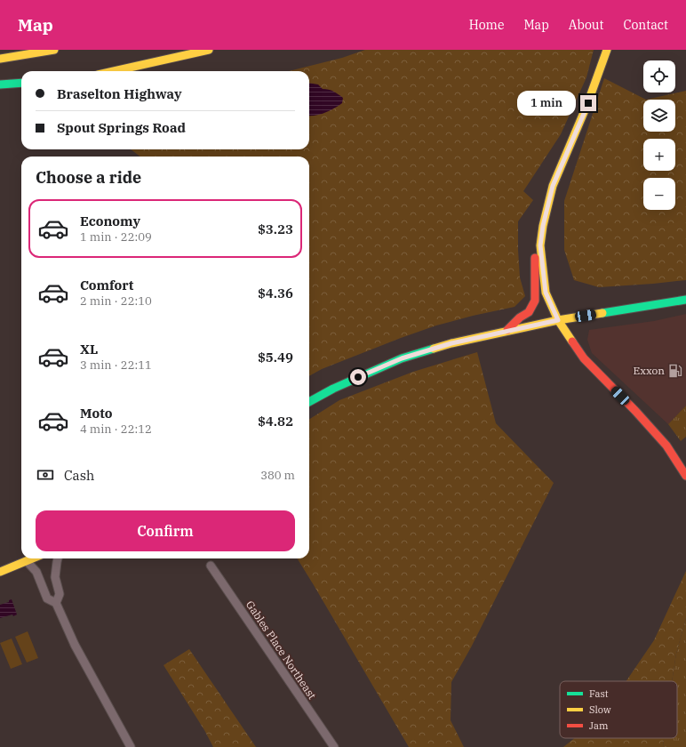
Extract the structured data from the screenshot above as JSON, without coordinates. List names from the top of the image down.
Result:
{
  "streets": {
    "street": ["Gables Place Northeast"]
  },
  "places": {
    "fuel station": ["Exxon"]
  },
  "legend": ["Fast", "Slow", "Jam"],
  "page": {
    "header": "Map",
    "nav": [
      "Home",
      "Map",
      "About",
      "Contact"
    ],
    "map_buttons": ["+", "−"],
    "banner": ["Braselton Highway", "Spout Springs Road"],
    "bubble": "1 min",
    "heading": "Choose a ride",
    "list": [
      {
        "name": "Economy",
        "note": "1 min · 22:09",
        "value": "$3.23"
      },
      {
        "name": "Comfort",
        "note": "2 min · 22:10",
        "value": "$4.36"
      },
      {
        "name": "XL",
        "note": "3 min · 22:11",
        "value": "$5.49"
      },
      {
        "name": "Moto",
        "note": "4 min · 22:12",
        "value": "$4.82"
      }
    ],
    "pay": ["Cash", "380 m"],
    "buttons": "Confirm"
  }
}
